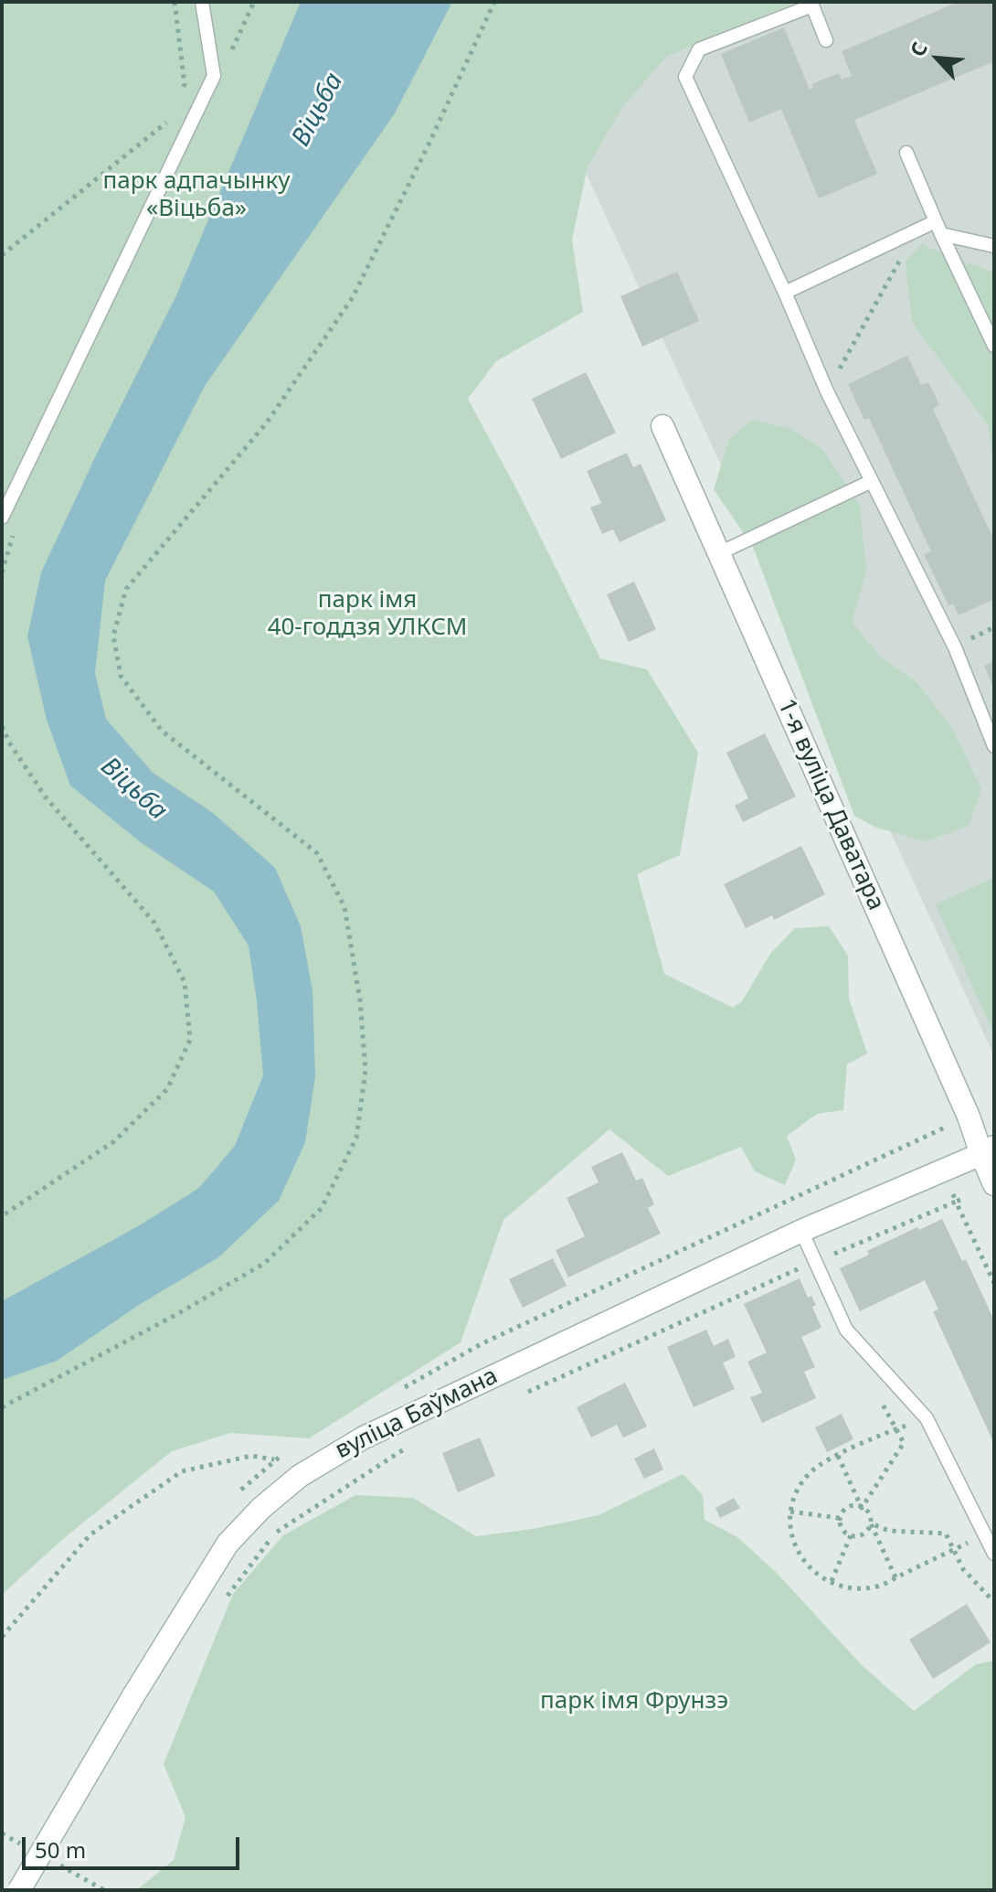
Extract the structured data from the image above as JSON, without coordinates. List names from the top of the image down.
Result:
{
  "streets": {
    "street": ["1-я вуліца Даватара", "вуліца Баўмана"]
  },
  "crossings": [
    ["1-я вуліца Даватара", "вуліца Баўмана"]
  ],
  "water": ["Віцьба"],
  "parks": ["парк адпачынку «Віцьба»", "парк імя 40-годдзя УЛКСМ", "парк імя Фрунзэ"],
  "scale_bar": "50 m",
  "north": "top left"
}
